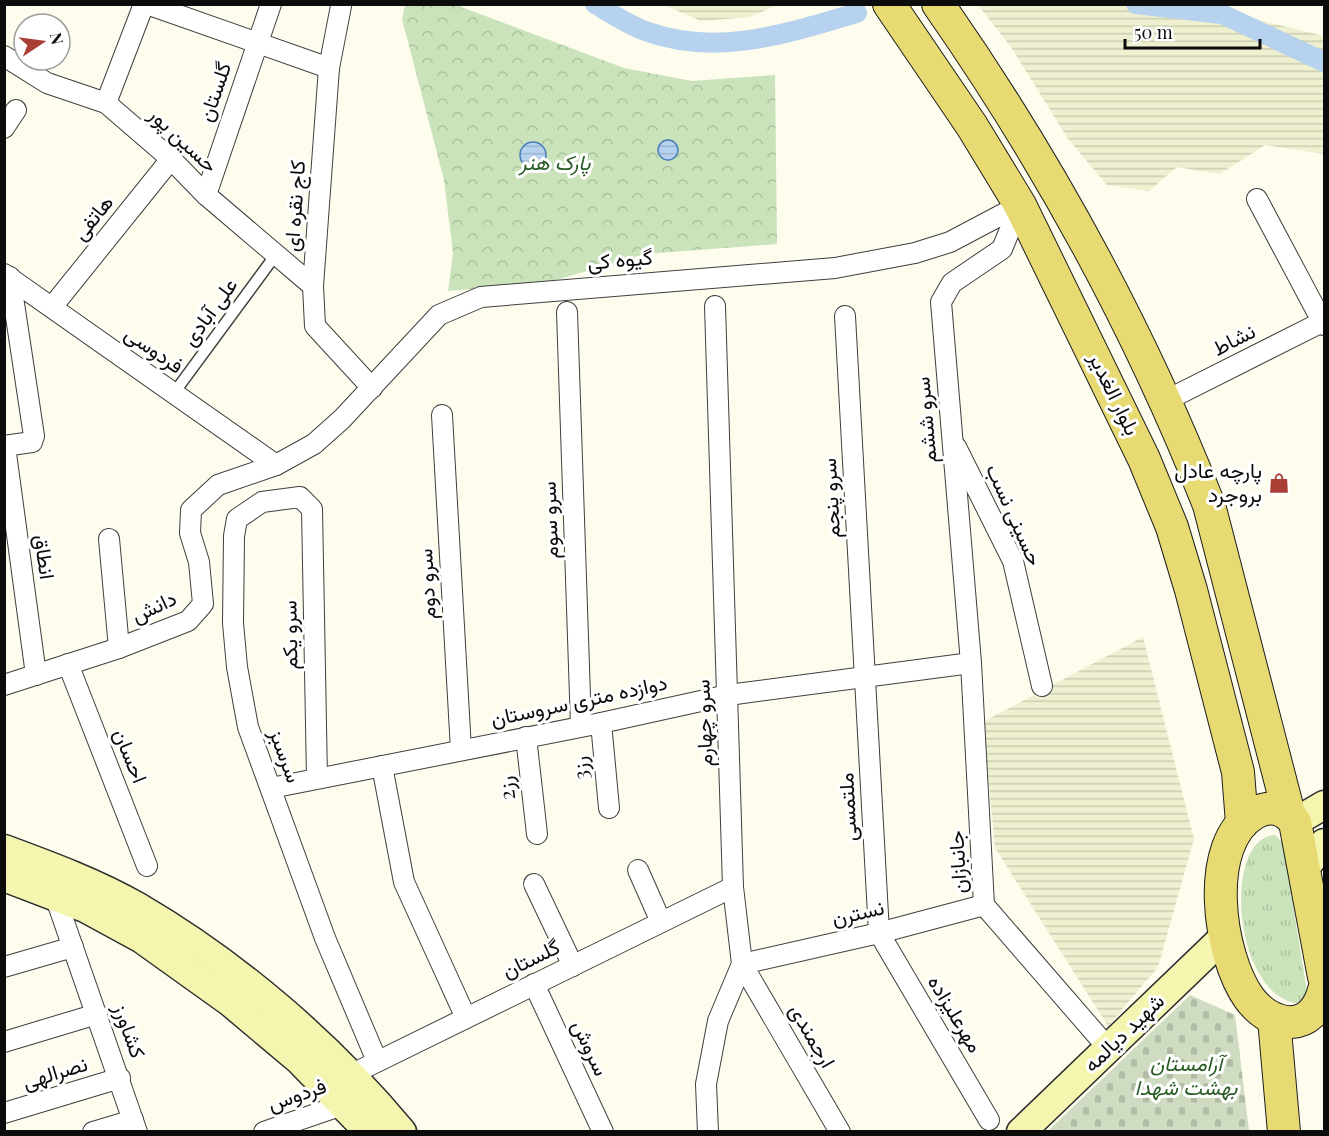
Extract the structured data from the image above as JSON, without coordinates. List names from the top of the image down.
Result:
{
  "streets": {
    "main road": ["بلوار الغدیر", "شهید دیالمه"],
    "street": [
      "گلستان",
      "حسین پور",
      "کاج نقره ای",
      "هاتفی",
      "گیوه کی",
      "نشاط",
      "فردوسی",
      "سرو ششم",
      "سرو پنجم",
      "حسینی نسب",
      "سرو سوم",
      "انطاق",
      "سرو دوم",
      "دانش",
      "سرو یکم",
      "دوازده متری سروستان",
      "سرو چهارم",
      "احسان",
      "سرسبز",
      "رز3",
      "رز2",
      "ملتمسی",
      "جانبازان",
      "نسترن",
      "مهرعلیزاده",
      "کشاورز",
      "ارجمندی",
      "سروش",
      "نصرالهی",
      "فردوس"
    ],
    "lane": ["علی آبادی"]
  },
  "crossings": [
    ["گلستان", "حسین پور"],
    ["گلستان", "سرو چهارم"],
    ["گلستان", "سرسبز"],
    ["گلستان", "سروش"],
    ["گلستان", "فردوس"],
    ["حسین پور", "کاج نقره ای"],
    ["حسین پور", "هاتفی"],
    ["حسین پور", "علی آبادی"],
    ["کاج نقره ای", "گیوه کی"],
    ["هاتفی", "فردوسی"],
    ["گیوه کی", "فردوسی"],
    ["گیوه کی", "بلوار الغدیر"],
    ["گیوه کی", "سرو ششم"],
    ["گیوه کی", "دانش"],
    ["علی آبادی", "فردوسی"],
    ["نشاط", "بلوار الغدیر"],
    ["فردوسی", "دانش"],
    ["بلوار الغدیر", "سرو ششم"],
    ["سرو ششم", "حسینی نسب"],
    ["سرو ششم", "دوازده متری سروستان"],
    ["سرو ششم", "جانبازان"],
    ["سرو پنجم", "دوازده متری سروستان"],
    ["سرو پنجم", "ملتمسی"],
    ["سرو سوم", "دوازده متری سروستان"],
    ["سرو سوم", "رز3"],
    ["انطاق", "دانش"],
    ["سرو دوم", "دوازده متری سروستان"],
    ["دانش", "احسان"],
    ["سرو یکم", "دوازده متری سروستان"],
    ["سرو یکم", "سرسبز"],
    ["دوازده متری سروستان", "سرو چهارم"],
    ["دوازده متری سروستان", "سرسبز"],
    ["دوازده متری سروستان", "رز3"],
    ["دوازده متری سروستان", "رز2"],
    ["دوازده متری سروستان", "ملتمسی"],
    ["دوازده متری سروستان", "جانبازان"],
    ["سرو چهارم", "نسترن"],
    ["سرو چهارم", "ارجمندی"],
    ["ملتمسی", "نسترن"],
    ["ملتمسی", "مهرعلیزاده"],
    ["جانبازان", "نسترن"],
    ["جانبازان", "شهید دیالمه"],
    ["نسترن", "مهرعلیزاده"],
    ["نسترن", "ارجمندی"],
    ["کشاورز", "نصرالهی"]
  ],
  "parks": ["پارک هنر", "آرامستان بهشت شهدا"],
  "places": {
    "shop": ["پارچه عادل بروجرد"]
  },
  "scale_bar": "50 m",
  "north": "right"
}
